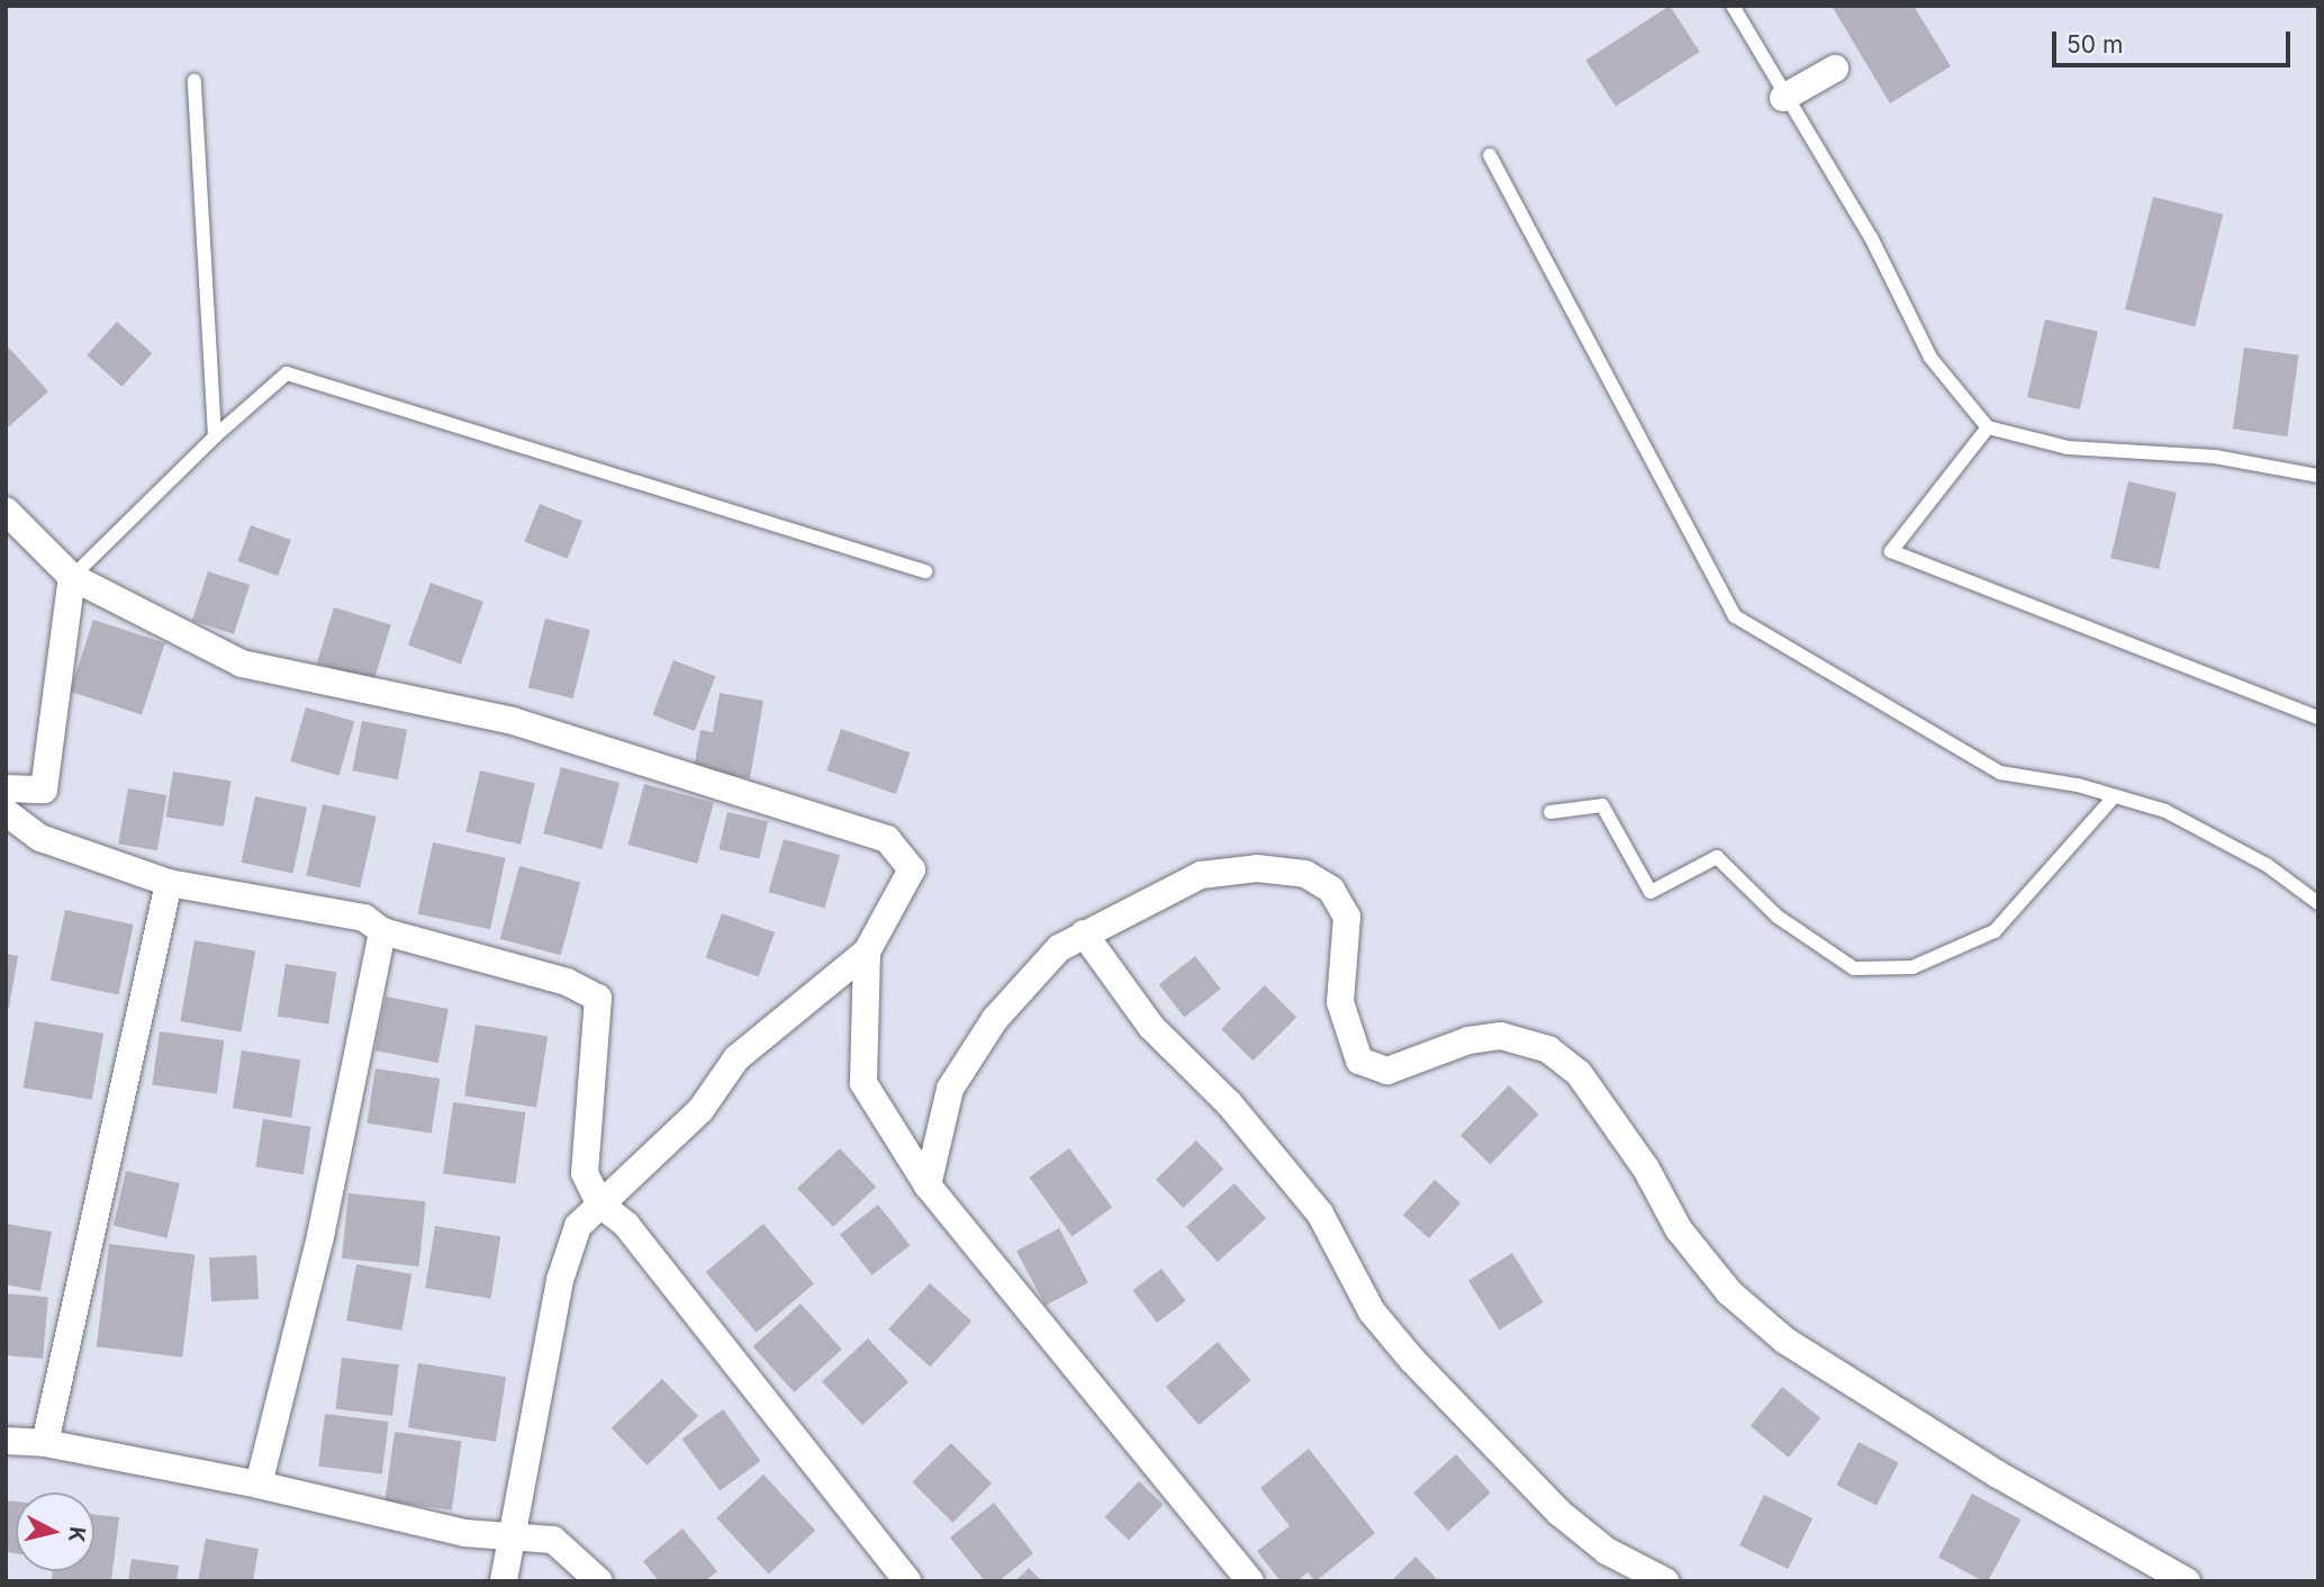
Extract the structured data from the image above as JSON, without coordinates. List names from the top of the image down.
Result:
{
  "scale_bar": "50 m",
  "north": "right"
}
